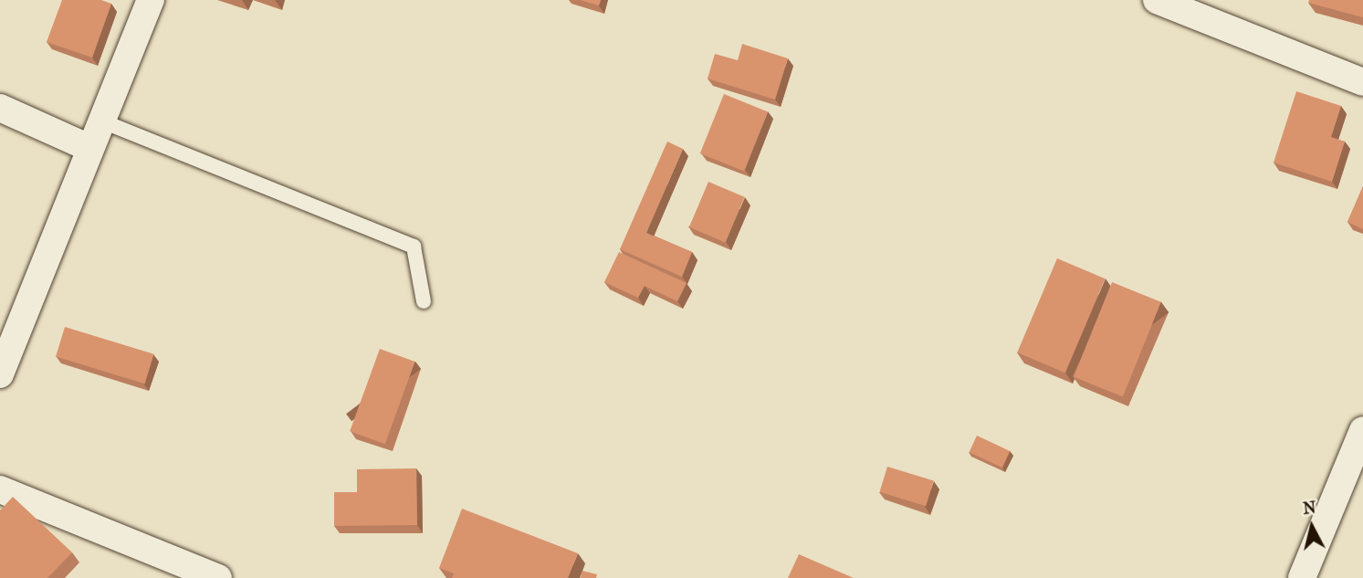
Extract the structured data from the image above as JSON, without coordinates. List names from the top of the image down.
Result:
{
  "north": "top"
}
